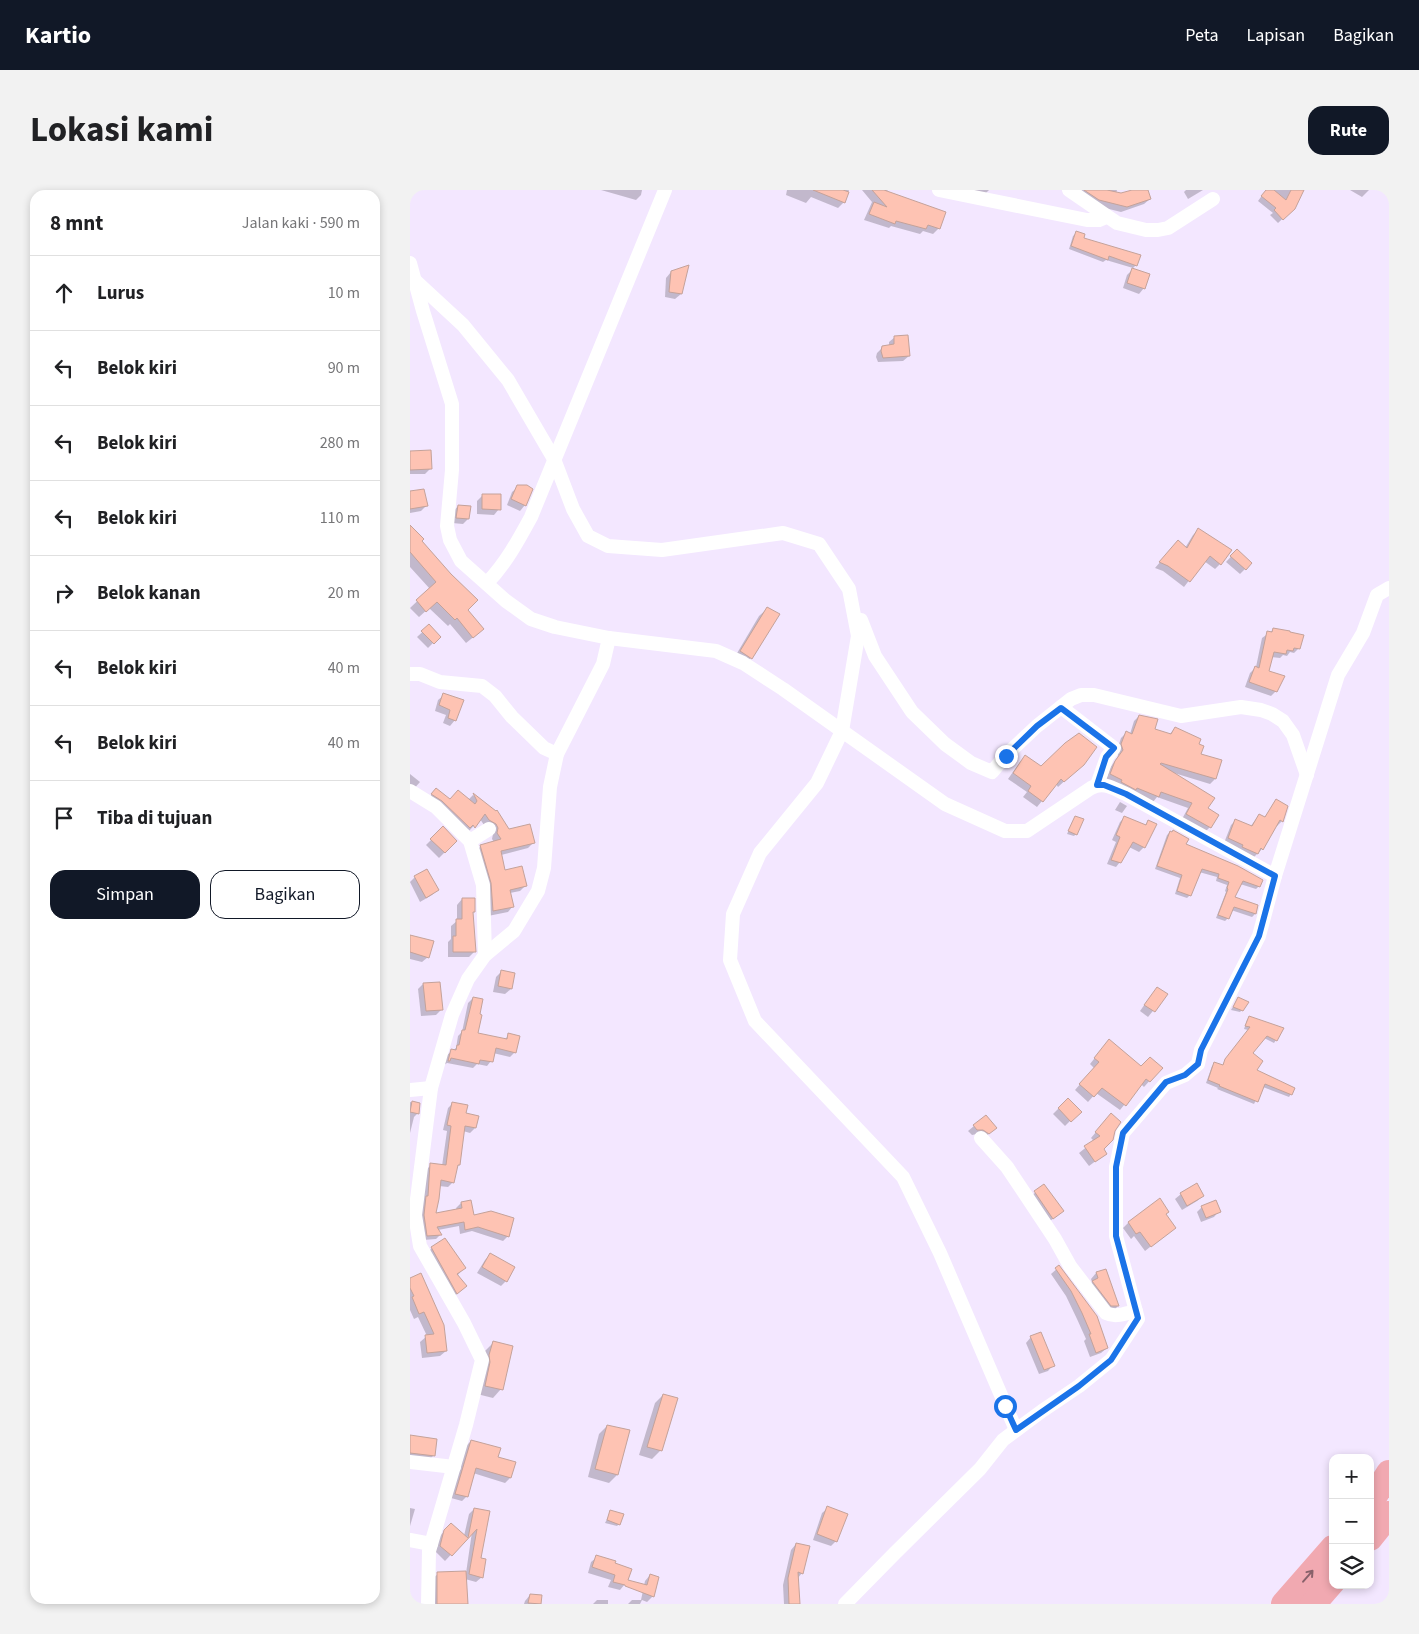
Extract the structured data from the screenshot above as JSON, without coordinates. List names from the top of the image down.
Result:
{
  "page": {
    "header": "Kartio",
    "nav": ["Peta", "Lapisan", "Bagikan"],
    "title": "Lokasi kami",
    "buttons": [
      "Rute",
      ["Simpan", "Bagikan"]
    ],
    "heading": ["8 mnt", "Jalan kaki · 590 m"],
    "list": [
      ["Lurus", "10 m"],
      ["Belok kiri", "90 m"],
      ["Belok kiri", "280 m"],
      ["Belok kiri", "110 m"],
      ["Belok kanan", "20 m"],
      ["Belok kiri", "40 m"],
      ["Belok kiri", "40 m"],
      "Tiba di tujuan"
    ],
    "map_buttons": ["+", "−"]
  }
}
